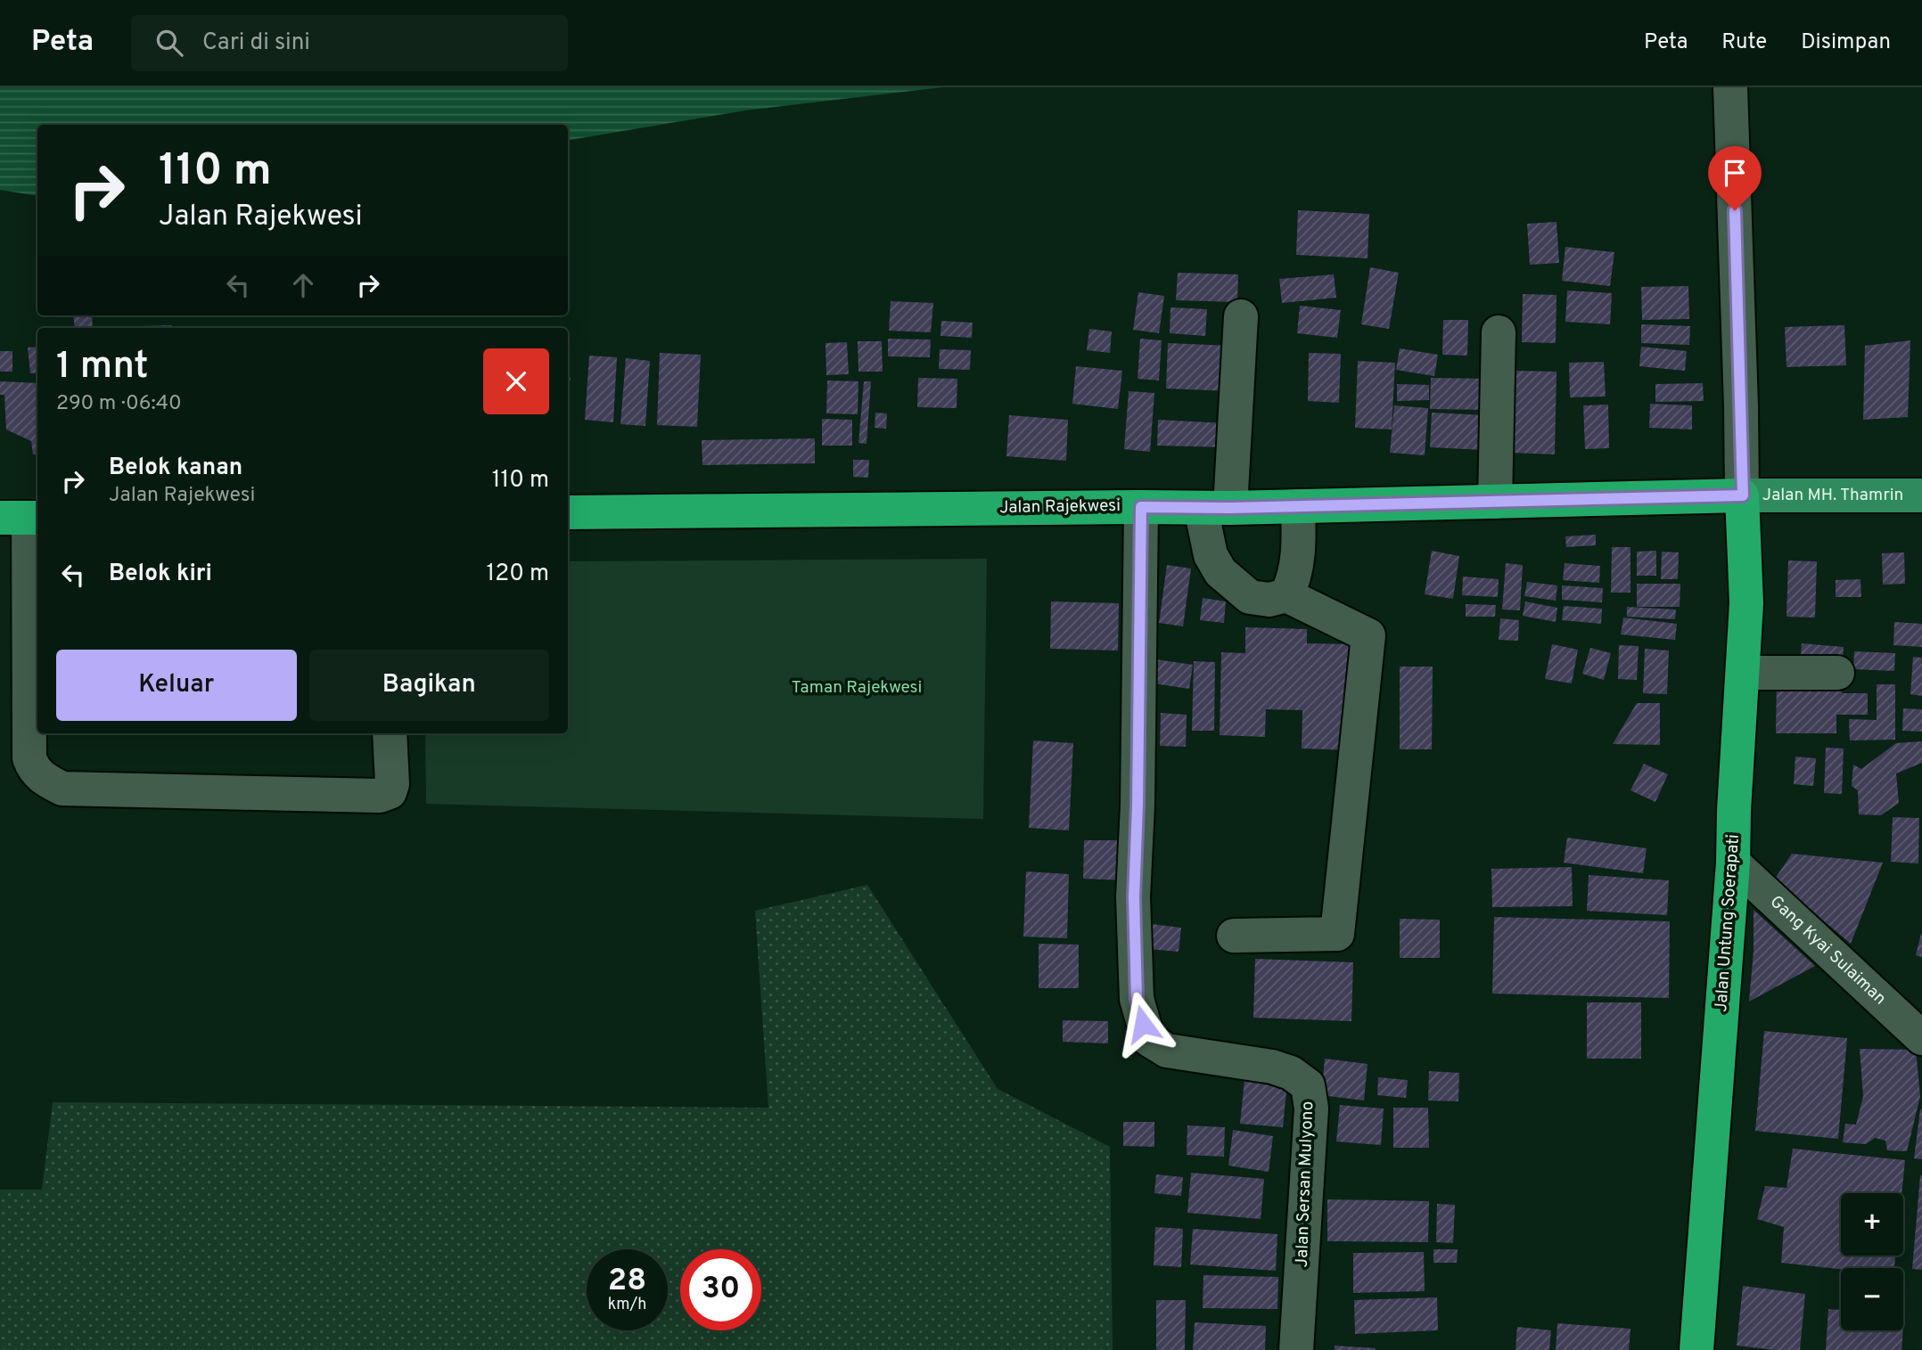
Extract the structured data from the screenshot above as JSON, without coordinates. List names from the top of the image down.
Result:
{
  "streets": {
    "highway": ["Jalan Rajekwesi", "Jalan Untung Soerapati"],
    "main road": ["Jalan MH. Thamrin"],
    "street": ["Gang Kyai Sulaiman", "Jalan Sersan Mulyono"]
  },
  "crossings": [
    ["Jalan MH. Thamrin", "Jalan Rajekwesi"],
    ["Jalan MH. Thamrin", "Jalan Untung Soerapati"],
    ["Jalan Rajekwesi", "Jalan Untung Soerapati"],
    ["Jalan Rajekwesi", "Jalan Sersan Mulyono"],
    ["Jalan Untung Soerapati", "Gang Kyai Sulaiman"]
  ],
  "parks": ["Taman Rajekwesi"],
  "page": {
    "header": "Peta",
    "search": "Cari di sini",
    "nav": ["Peta", "Rute", "Disimpan"],
    "turn": ["110 m", "Jalan Rajekwesi"],
    "heading": ["1 mnt", "290 m · 06:40"],
    "list": [
      {
        "name": "Belok kanan",
        "note": "Jalan Rajekwesi",
        "value": "110 m"
      },
      {
        "name": "Belok kiri",
        "value": "120 m"
      }
    ],
    "buttons": ["Keluar", "Bagikan"],
    "map_buttons": ["+", "−"],
    "speed": "28 km/h",
    "limit": "30"
  }
}
